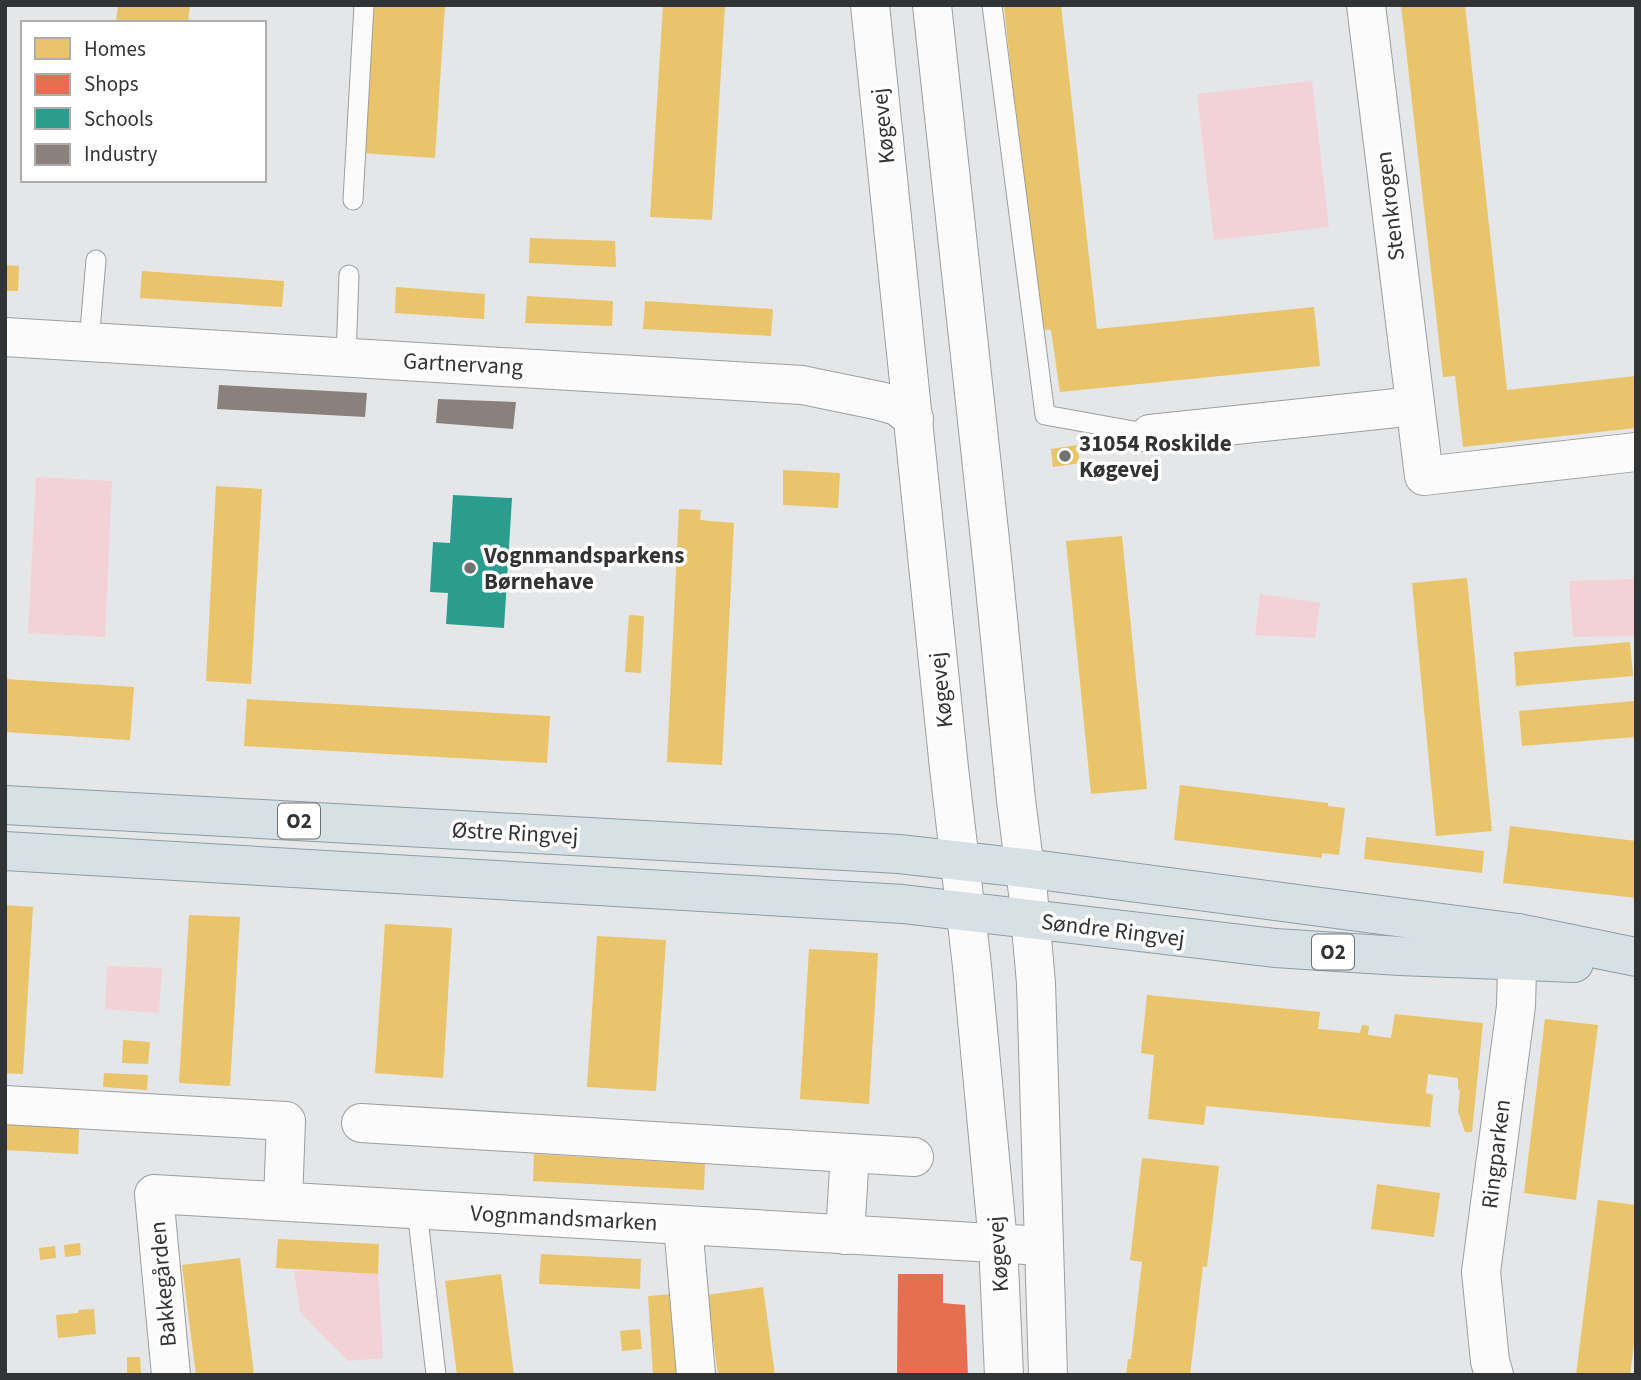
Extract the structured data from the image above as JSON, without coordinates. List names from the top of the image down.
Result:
{
  "streets": {
    "main road": ["O2", "Østre Ringvej", "Søndre Ringvej"],
    "street": [
      "Køgevej",
      "Stenkrogen",
      "Gartnervang",
      "Ringparken",
      "Vognmandsmarken",
      "Bakkegården"
    ]
  },
  "crossings": [
    ["Køgevej", "Gartnervang"],
    ["Køgevej", "Østre Ringvej"],
    ["Køgevej", "Søndre Ringvej"],
    ["Køgevej", "Vognmandsmarken"],
    ["Østre Ringvej", "Søndre Ringvej"],
    ["Søndre Ringvej", "Ringparken"],
    ["Vognmandsmarken", "Bakkegården"]
  ],
  "places": ["31054 Roskilde Køgevej", "Vognmandsparkens Børnehave"],
  "legend": [
    "Homes",
    "Shops",
    "Schools",
    "Industry"
  ]
}
